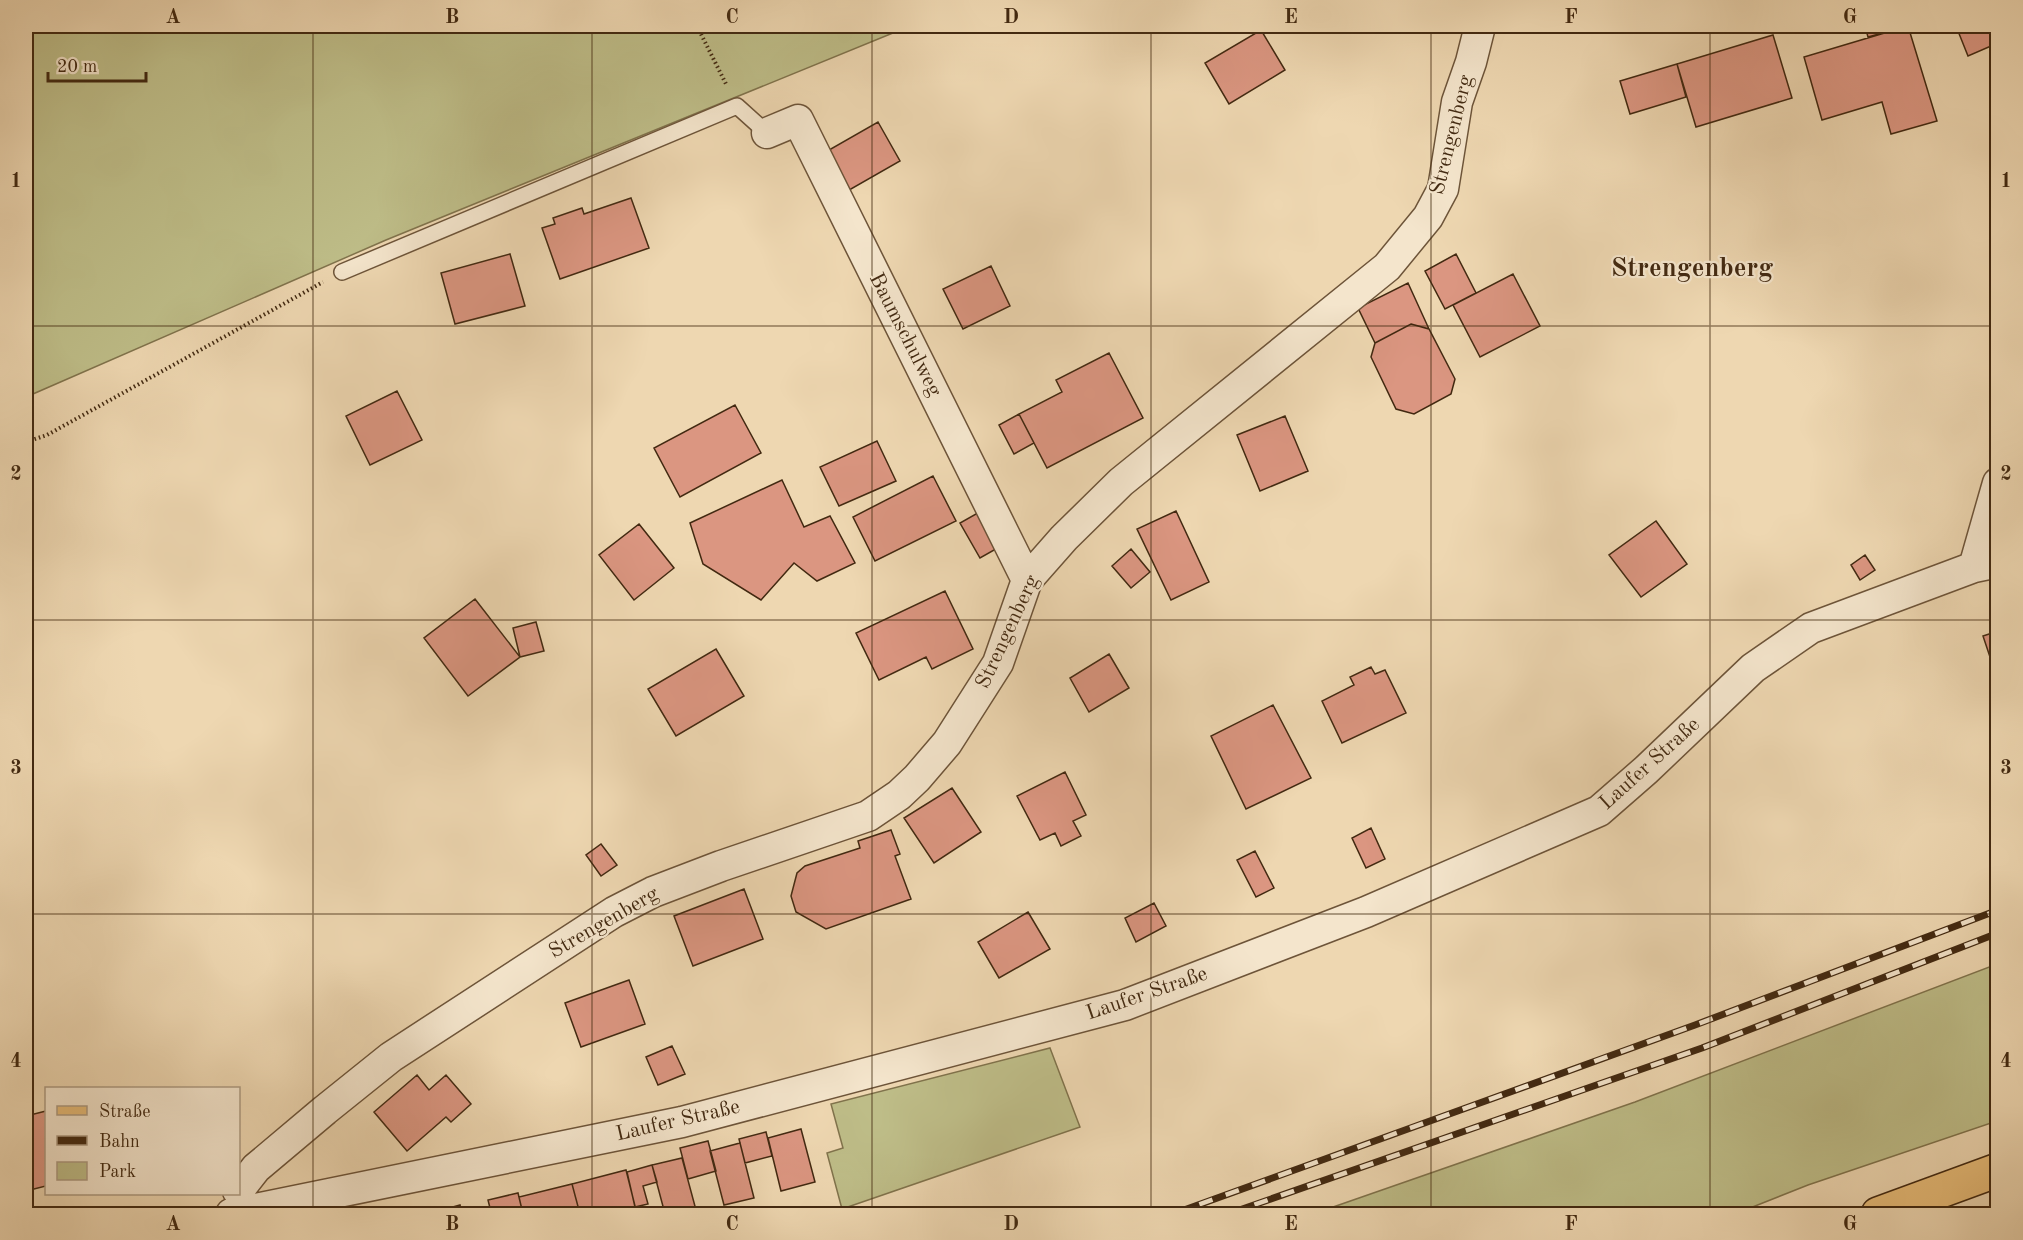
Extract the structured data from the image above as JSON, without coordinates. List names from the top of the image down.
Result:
{
  "streets": {
    "street": ["Strengenberg", "Baumschulweg", "Laufer Straße"]
  },
  "crossings": [
    ["Strengenberg", "Baumschulweg"]
  ],
  "districts": ["Strengenberg"],
  "legend": ["Straße", "Bahn", "Park"],
  "scale_bar": "20 m",
  "grid": {
    "columns": [
      "A",
      "B",
      "C",
      "D",
      "E",
      "F",
      "G"
    ],
    "rows": [
      "1",
      "2",
      "3",
      "4"
    ]
  }
}
